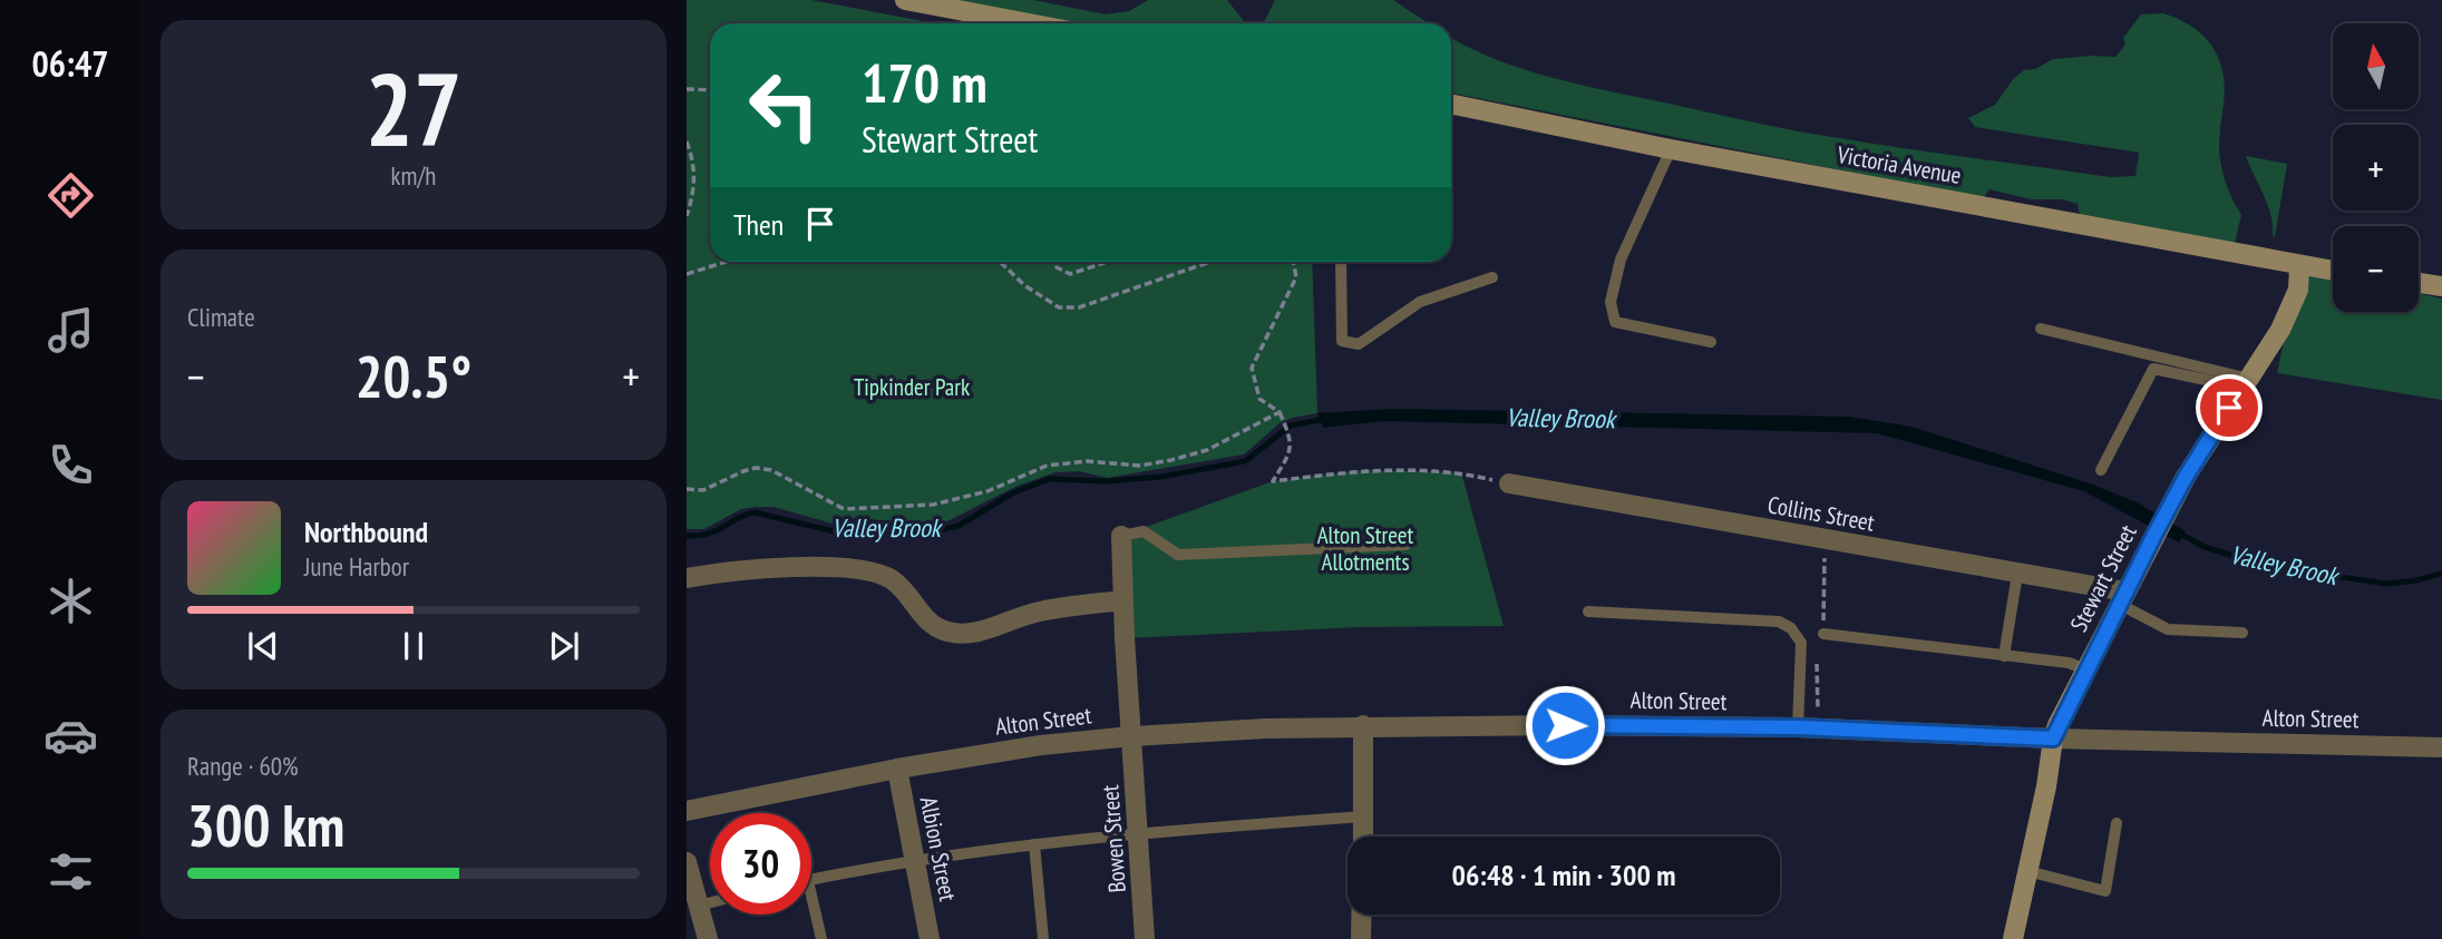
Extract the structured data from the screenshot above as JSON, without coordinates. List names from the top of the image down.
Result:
{
  "streets": {
    "street": [
      "Victoria Avenue",
      "Collins Street",
      "Stewart Street",
      "Alton Street",
      "Bowen Street",
      "Albion Street"
    ]
  },
  "crossings": [
    ["Victoria Avenue", "Stewart Street"],
    ["Collins Street", "Stewart Street"],
    ["Stewart Street", "Alton Street"],
    ["Alton Street", "Bowen Street"],
    ["Alton Street", "Albion Street"]
  ],
  "water": ["Valley Brook"],
  "parks": ["Tipkinder Park", "Alton Street Allotments"],
  "north": "top",
  "page": {
    "tabs": "06:47",
    "tile": [
      ["27", "km/h"],
      "Climate",
      ["Range · 60%", "300 km"]
    ],
    "map_buttons": ["+", "−"],
    "turn": ["170 m", "Stewart Street"],
    "then": "Then",
    "heat": ["−", "20.5°", "+"],
    "song": ["Northbound", "June Harbor"],
    "limit": "30",
    "trip": "06:48 · 1 min · 300 m"
  }
}
